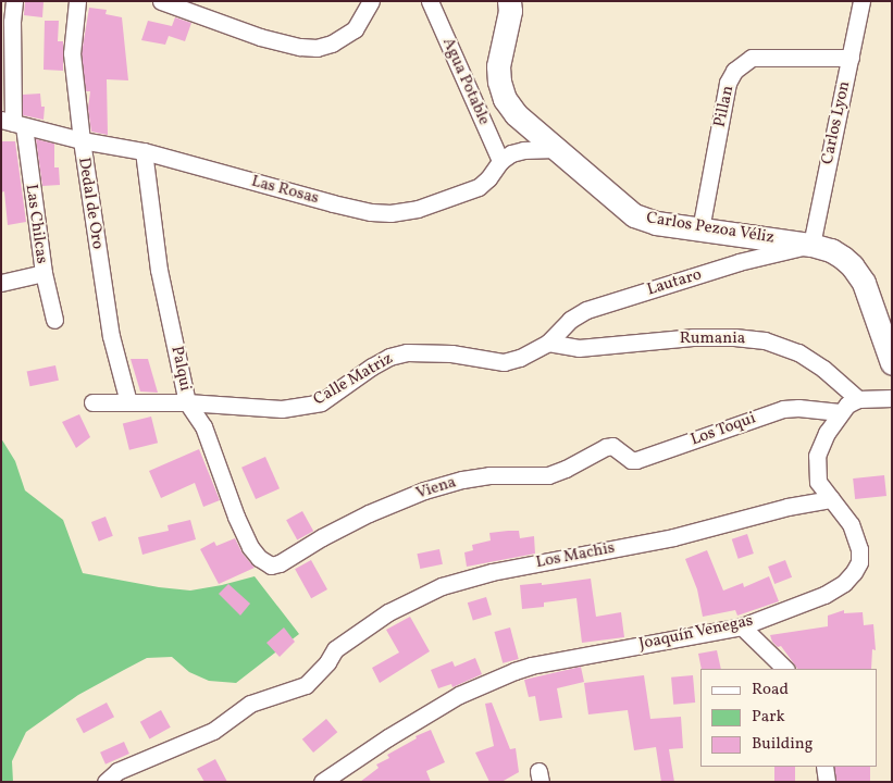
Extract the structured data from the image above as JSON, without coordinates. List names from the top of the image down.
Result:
{
  "streets": {
    "main road": ["Carlos Pezoa Véliz"],
    "street": [
      "Agua Potable",
      "Pillan",
      "Carlos Lyon",
      "Las Rosas",
      "Dedal de Oro",
      "Las Chilcas",
      "Lautaro",
      "Rumania",
      "Palqui",
      "Calle Matriz",
      "Los Toqui",
      "Viena",
      "Los Machis",
      "Joaquín Venegas"
    ]
  },
  "crossings": [
    ["Agua Potable", "Las Rosas"],
    ["Pillan", "Carlos Lyon"],
    ["Pillan", "Carlos Pezoa Véliz"],
    ["Carlos Lyon", "Carlos Pezoa Véliz"],
    ["Carlos Lyon", "Lautaro"],
    ["Las Rosas", "Dedal de Oro"],
    ["Las Rosas", "Las Chilcas"],
    ["Las Rosas", "Carlos Pezoa Véliz"],
    ["Las Rosas", "Palqui"],
    ["Carlos Pezoa Véliz", "Lautaro"],
    ["Lautaro", "Rumania"],
    ["Lautaro", "Calle Matriz"],
    ["Rumania", "Calle Matriz"],
    ["Rumania", "Joaquín Venegas"],
    ["Palqui", "Calle Matriz"],
    ["Palqui", "Viena"],
    ["Los Toqui", "Viena"],
    ["Los Toqui", "Joaquín Venegas"],
    ["Los Machis", "Joaquín Venegas"]
  ],
  "legend": ["Road", "Park", "Building"]
}
